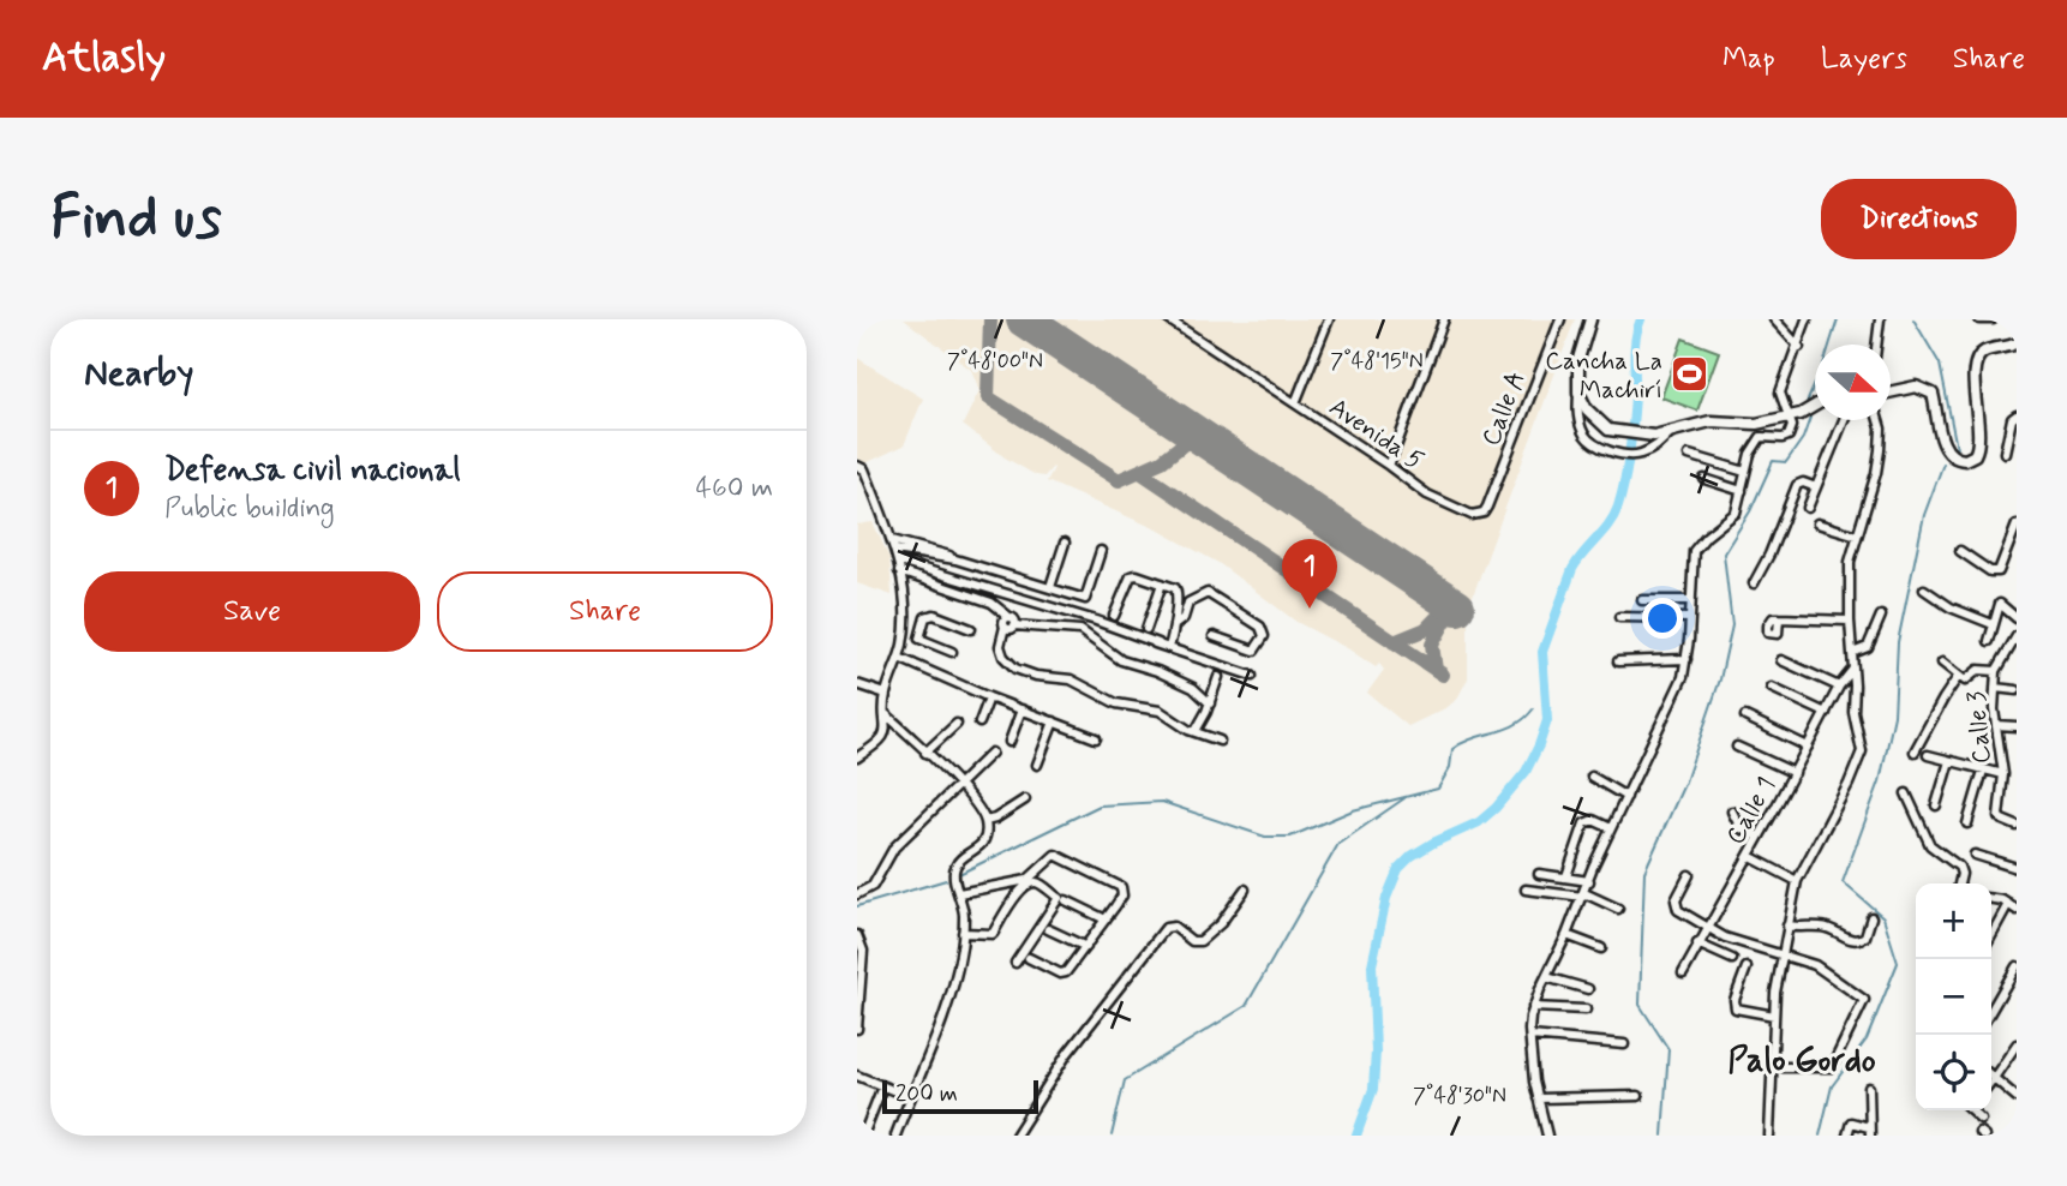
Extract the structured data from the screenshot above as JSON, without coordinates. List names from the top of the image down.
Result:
{
  "streets": {
    "street": [
      "Calle A",
      "Avenida 5",
      "Calle 3",
      "Calle 1"
    ]
  },
  "crossings": [
    ["Calle A", "Avenida 5"]
  ],
  "districts": ["Palo Gordo"],
  "places": {
    "sports": ["Cancha La Machirí"]
  },
  "scale_bar": "200 m",
  "north": "right",
  "page": {
    "header": "Atlasly",
    "nav": ["Map", "Layers", "Share"],
    "buttons": [
      "Directions",
      ["Save", "Share"]
    ],
    "title": "Find us",
    "heading": "Nearby",
    "list": [
      {
        "mark": "1",
        "name": "Defensa civil nacional",
        "note": "Public building",
        "value": "460 m"
      }
    ],
    "pins": "1",
    "map_buttons": ["+", "−"],
    "scale": "200 m"
  },
  "coordinates": ["7°48'00\"N", "7°48'15\"N", "7°48'30\"N"]
}
